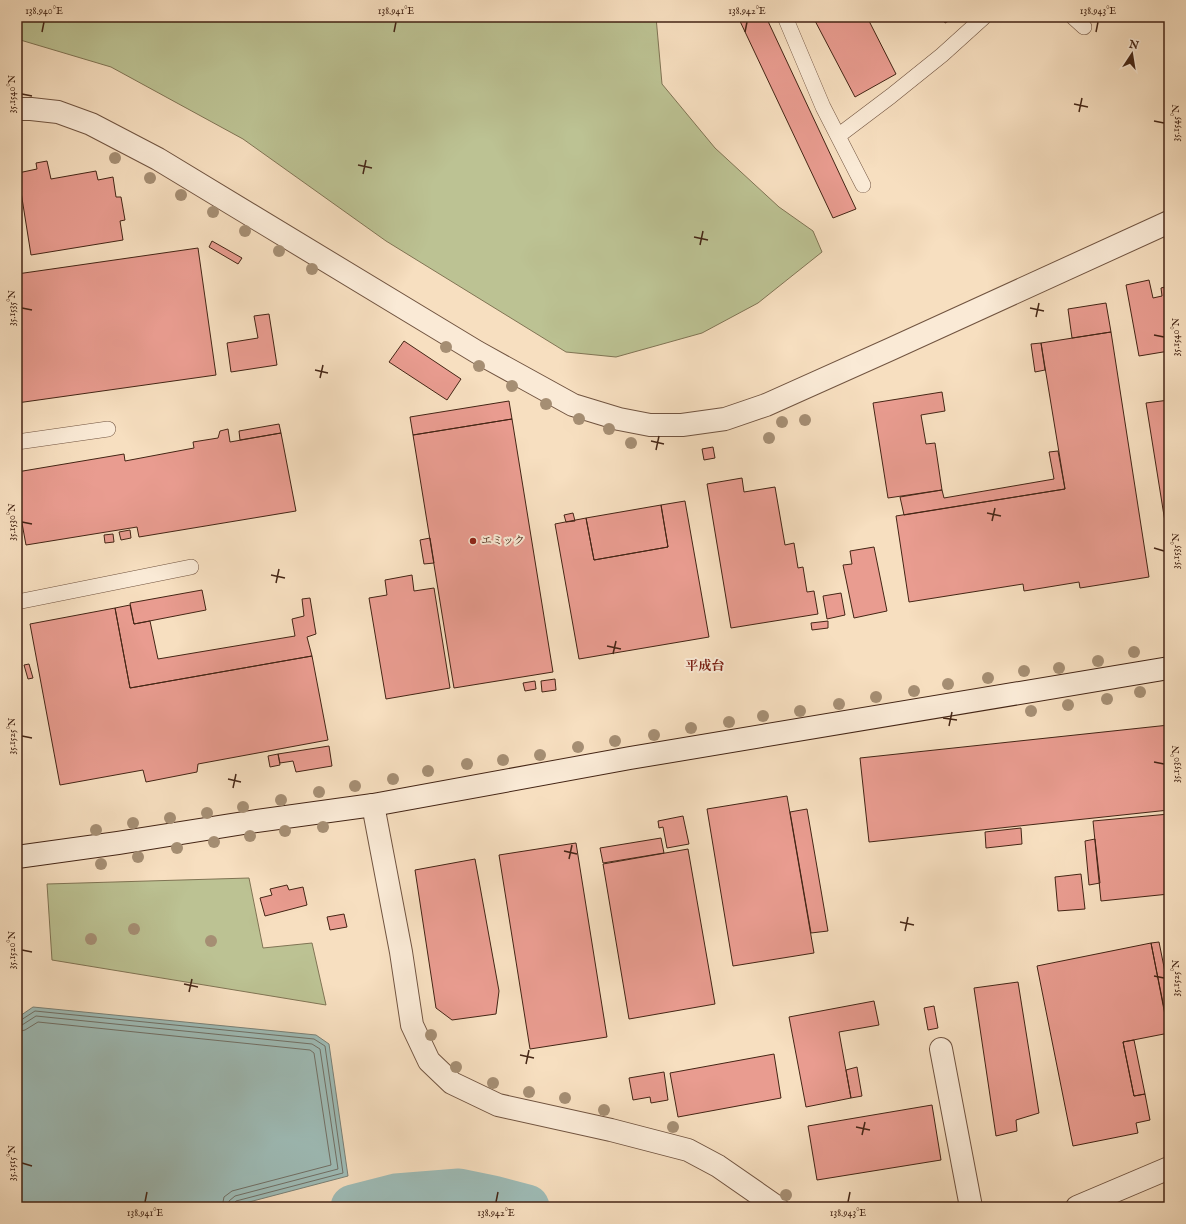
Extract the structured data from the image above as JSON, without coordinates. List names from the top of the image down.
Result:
{
  "districts": ["平成台"],
  "places": ["エミック"],
  "north": "top",
  "coordinates": [
    "138.940°E",
    "138.941°E",
    "138.942°E",
    "138.943°E",
    "35.1540°N",
    "35.1545°N",
    "35.1535°N",
    "35.1530°N",
    "35.1525°N",
    "35.1520°N",
    "35.1515°N"
  ]
}
